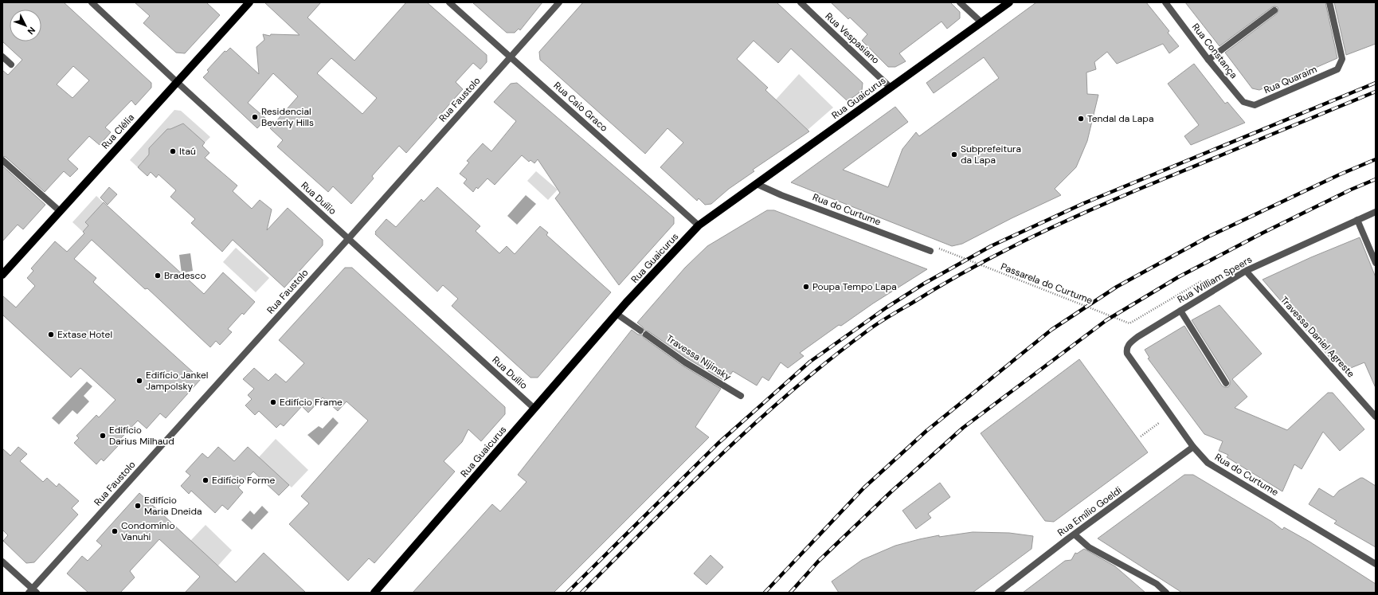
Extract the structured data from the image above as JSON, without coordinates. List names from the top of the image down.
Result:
{
  "streets": {
    "main road": ["Rua Guaicurus", "Rua Clélia"],
    "street": [
      "Rua Vespasiano",
      "Rua Constança",
      "Rua Quaraim",
      "Rua Faustolo",
      "Rua Caio Graco",
      "Rua Duílio",
      "Rua do Curtume",
      "Rua William Speers",
      "Travessa Daniel Agreste",
      "Travessa Nijinsky",
      "Rua Emílio Goeldi"
    ],
    "path": ["Passarela do Curtume"]
  },
  "crossings": [
    ["Rua Vespasiano", "Rua Guaicurus"],
    ["Rua Constança", "Rua Quaraim"],
    ["Rua Guaicurus", "Rua Caio Graco"],
    ["Rua Guaicurus", "Rua Duílio"],
    ["Rua Guaicurus", "Rua do Curtume"],
    ["Rua Guaicurus", "Travessa Nijinsky"],
    ["Rua Faustolo", "Rua Caio Graco"],
    ["Rua Faustolo", "Rua Duílio"],
    ["Rua Clélia", "Rua Duílio"],
    ["Rua do Curtume", "Rua William Speers"],
    ["Rua do Curtume", "Rua Emílio Goeldi"],
    ["Rua William Speers", "Travessa Daniel Agreste"]
  ],
  "places": [
    "Residencial Beverly Hills",
    "Tendal da Lapa",
    "Itaú",
    "Subprefeitura da Lapa",
    "Bradesco",
    "Poupa Tempo Lapa",
    "Extase Hotel",
    "Edifício Jankel Jampolsky",
    "Edifício Frame",
    "Edifício Darius Milhaud",
    "Edifício Forme",
    "Edifício Maria Dneida",
    "Condomínio Vanuhi"
  ],
  "north": "bottom right"
}
